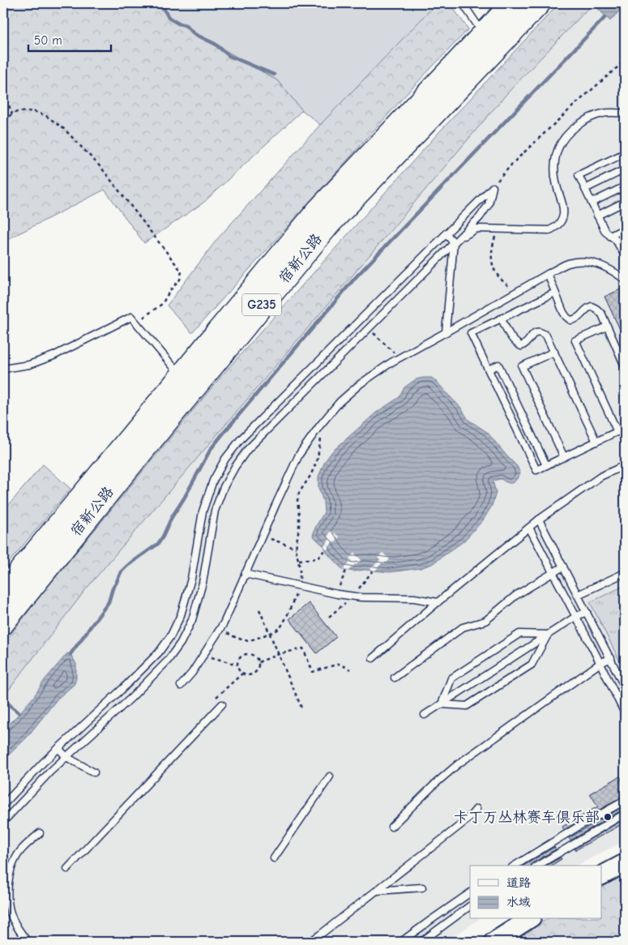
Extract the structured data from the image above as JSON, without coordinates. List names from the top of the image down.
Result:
{
  "streets": {
    "highway": ["宿新公路", "G235"]
  },
  "places": ["卡丁万丛林赛车俱乐部"],
  "legend": ["道路", "水域"],
  "scale_bar": "50 m"
}
